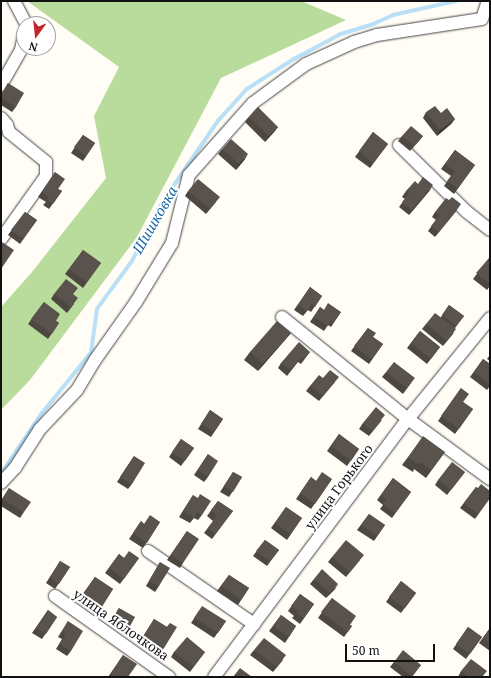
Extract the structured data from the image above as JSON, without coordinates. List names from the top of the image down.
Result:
{
  "streets": {
    "street": ["улица Горького", "улица Яблочкова"]
  },
  "water": ["Шишковка"],
  "scale_bar": "50 m",
  "north": "bottom"
}
